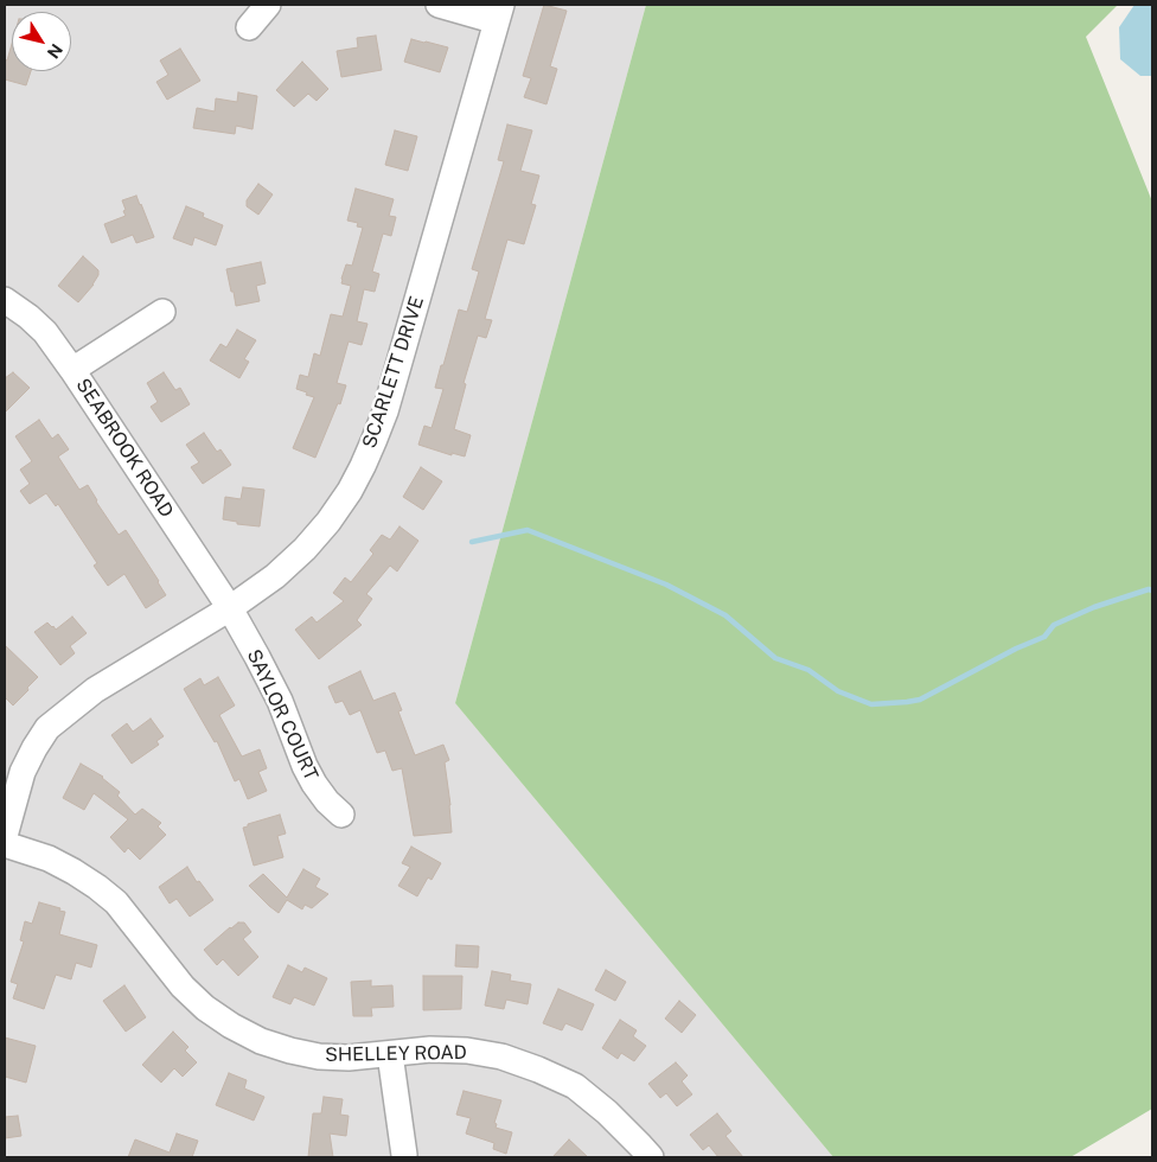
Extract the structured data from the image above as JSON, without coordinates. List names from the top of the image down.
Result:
{
  "streets": {
    "street": [
      "SCARLETT DRIVE",
      "SEABROOK ROAD",
      "SAYLOR COURT",
      "SHELLEY ROAD"
    ]
  },
  "crossings": [
    ["SCARLETT DRIVE", "SEABROOK ROAD"],
    ["SCARLETT DRIVE", "SAYLOR COURT"],
    ["SEABROOK ROAD", "SAYLOR COURT"]
  ],
  "north": "bottom right"
}
